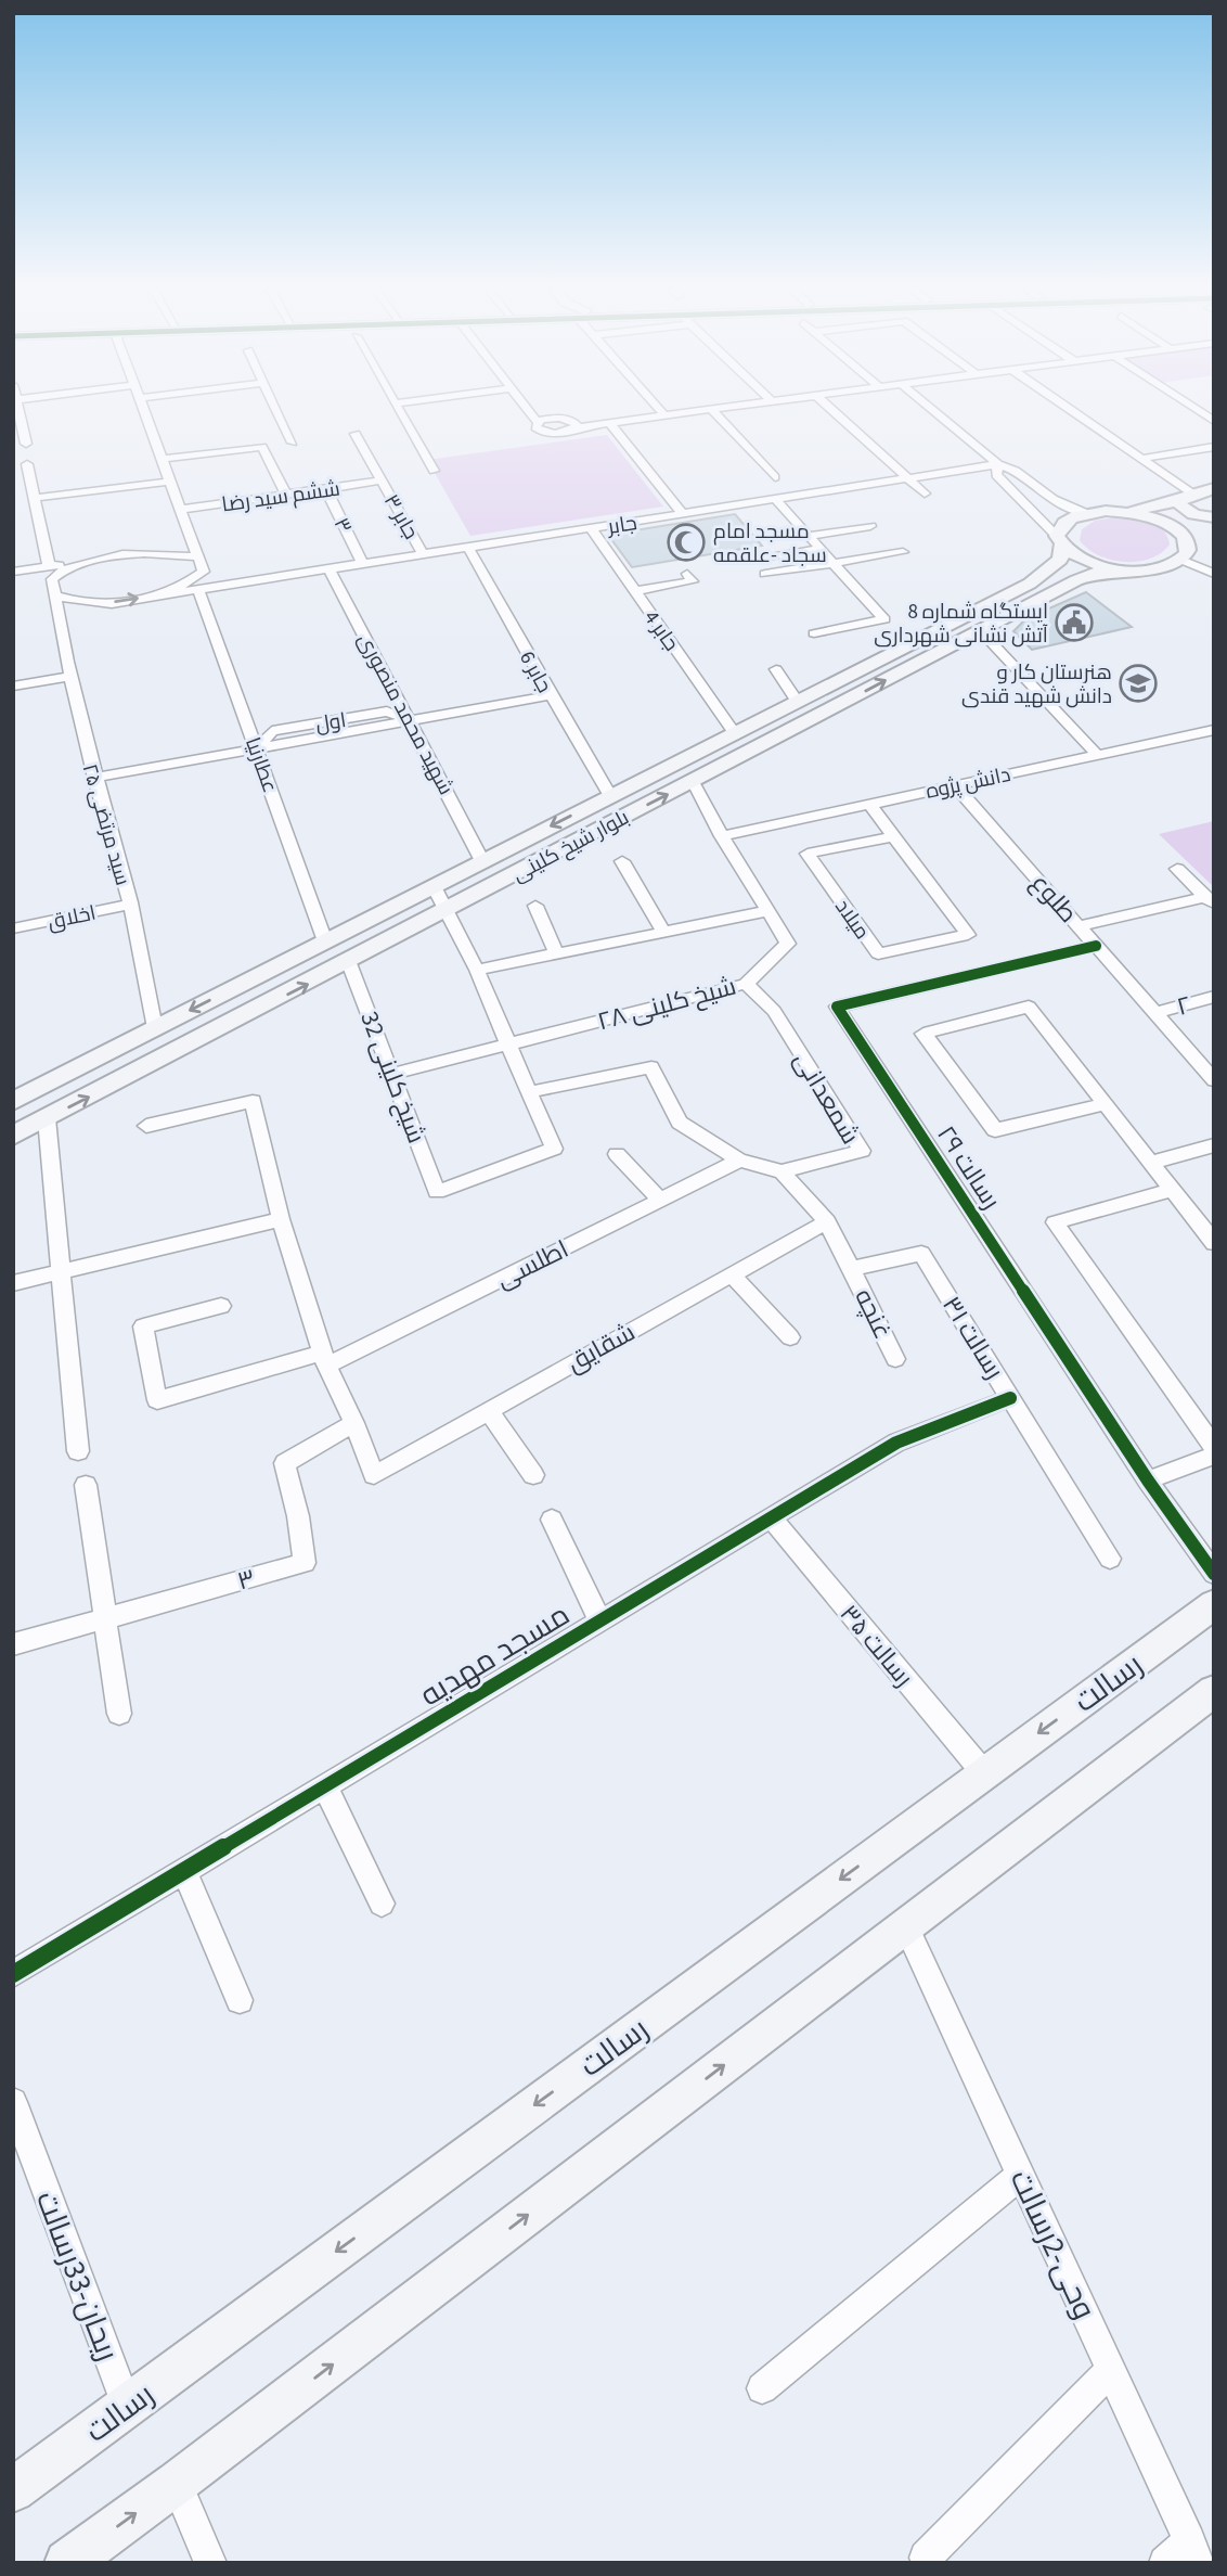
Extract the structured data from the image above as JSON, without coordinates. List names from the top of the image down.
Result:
{
  "streets": {
    "main road": ["بلوار شیخ کلینی", "رسالت"],
    "street": [
      "ششم سید رضا",
      "جابر ۳",
      "جابر",
      "۳",
      "جابر 4",
      "جابر 6",
      "شهید محمد منصوری",
      "اول",
      "عطارنیا",
      "دانش پژوه",
      "۲۵ سید مرتضی",
      "طلوع",
      "اخلاق",
      "میلاد",
      "شیخ کلینی ۲۸",
      "۲",
      "شیخ کلینی 32",
      "شمعدانی",
      "رسالت ۲۹",
      "اطلسی",
      "غنچه",
      "رسالت ۳۱",
      "شقایق",
      "رسالت ۳۵",
      "مسجد مهدیه",
      "وحی-2رسالت",
      "ریحان-33رسالت"
    ]
  },
  "crossings": [
    ["ششم سید رضا", "جابر ۳"],
    ["ششم سید رضا", "۳"],
    ["جابر ۳", "جابر"],
    ["جابر", "۳"],
    ["جابر", "جابر 4"],
    ["جابر", "جابر 6"],
    ["جابر", "شهید محمد منصوری"],
    ["جابر", "عطارنیا"],
    ["۳", "شقایق"],
    ["جابر 4", "بلوار شیخ کلینی"],
    ["جابر 6", "اول"],
    ["جابر 6", "بلوار شیخ کلینی"],
    ["شهید محمد منصوری", "اول"],
    ["شهید محمد منصوری", "بلوار شیخ کلینی"],
    ["اول", "عطارنیا"],
    ["اول", "۲۵ سید مرتضی"],
    ["عطارنیا", "بلوار شیخ کلینی"],
    ["دانش پژوه", "طلوع"],
    ["دانش پژوه", "میلاد"],
    ["دانش پژوه", "شیخ کلینی ۲۸"],
    ["۲۵ سید مرتضی", "بلوار شیخ کلینی"],
    ["۲۵ سید مرتضی", "اخلاق"],
    ["بلوار شیخ کلینی", "شیخ کلینی ۲۸"],
    ["بلوار شیخ کلینی", "شیخ کلینی 32"],
    ["طلوع", "۲"],
    ["طلوع", "رسالت ۲۹"],
    ["شیخ کلینی ۲۸", "شیخ کلینی 32"],
    ["شیخ کلینی ۲۸", "شمعدانی"],
    ["شمعدانی", "غنچه"],
    ["غنچه", "رسالت ۳۱"],
    ["غنچه", "شقایق"],
    ["رسالت ۳۱", "مسجد مهدیه"],
    ["رسالت ۳۵", "مسجد مهدیه"],
    ["رسالت ۳۵", "رسالت"],
    ["رسالت", "ریحان-33رسالت"]
  ],
  "places": {
    "mosque": ["مسجد امام سجاد -علقمه"],
    "public building": ["ایستگاه شماره 8 آتش نشانی شهرداری"],
    "school or university": ["هنرستان کار و دانش شهید قندی"]
  }
}
